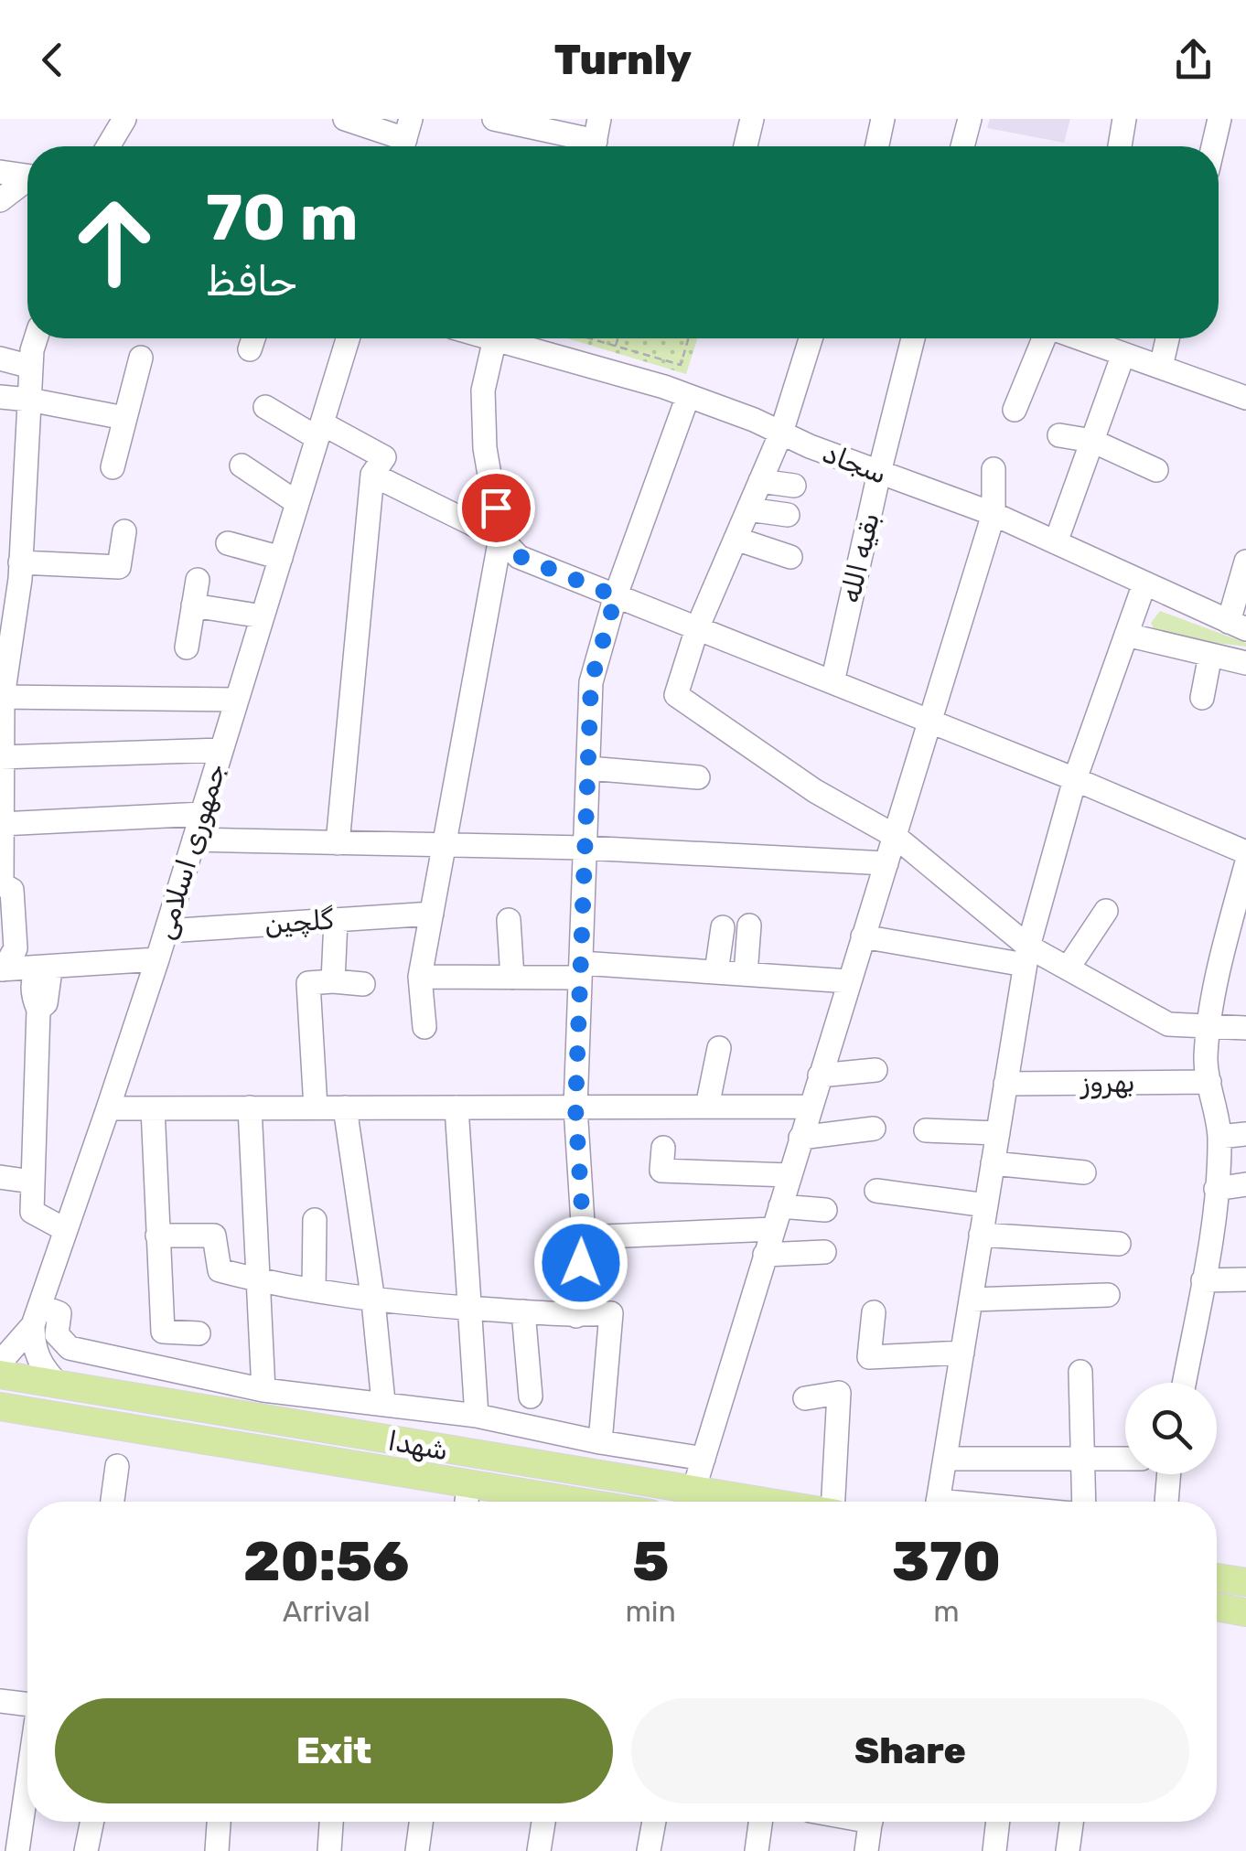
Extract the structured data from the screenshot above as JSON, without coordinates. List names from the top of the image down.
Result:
{
  "streets": {
    "main road": ["شهدا"],
    "street": [
      "سجاد",
      "بقیه الله",
      "جمهوری اسلامی",
      "گلچین",
      "بهروز"
    ]
  },
  "crossings": [
    ["سجاد", "بقیه الله"],
    ["جمهوری اسلامی", "گلچین"]
  ],
  "page": {
    "header": "Turnly",
    "turn": ["70 m", "حافظ"],
    "eta": [
      "20:56",
      "Arrival",
      "5",
      "min",
      "370",
      "m"
    ],
    "buttons": ["Exit", "Share"]
  }
}
